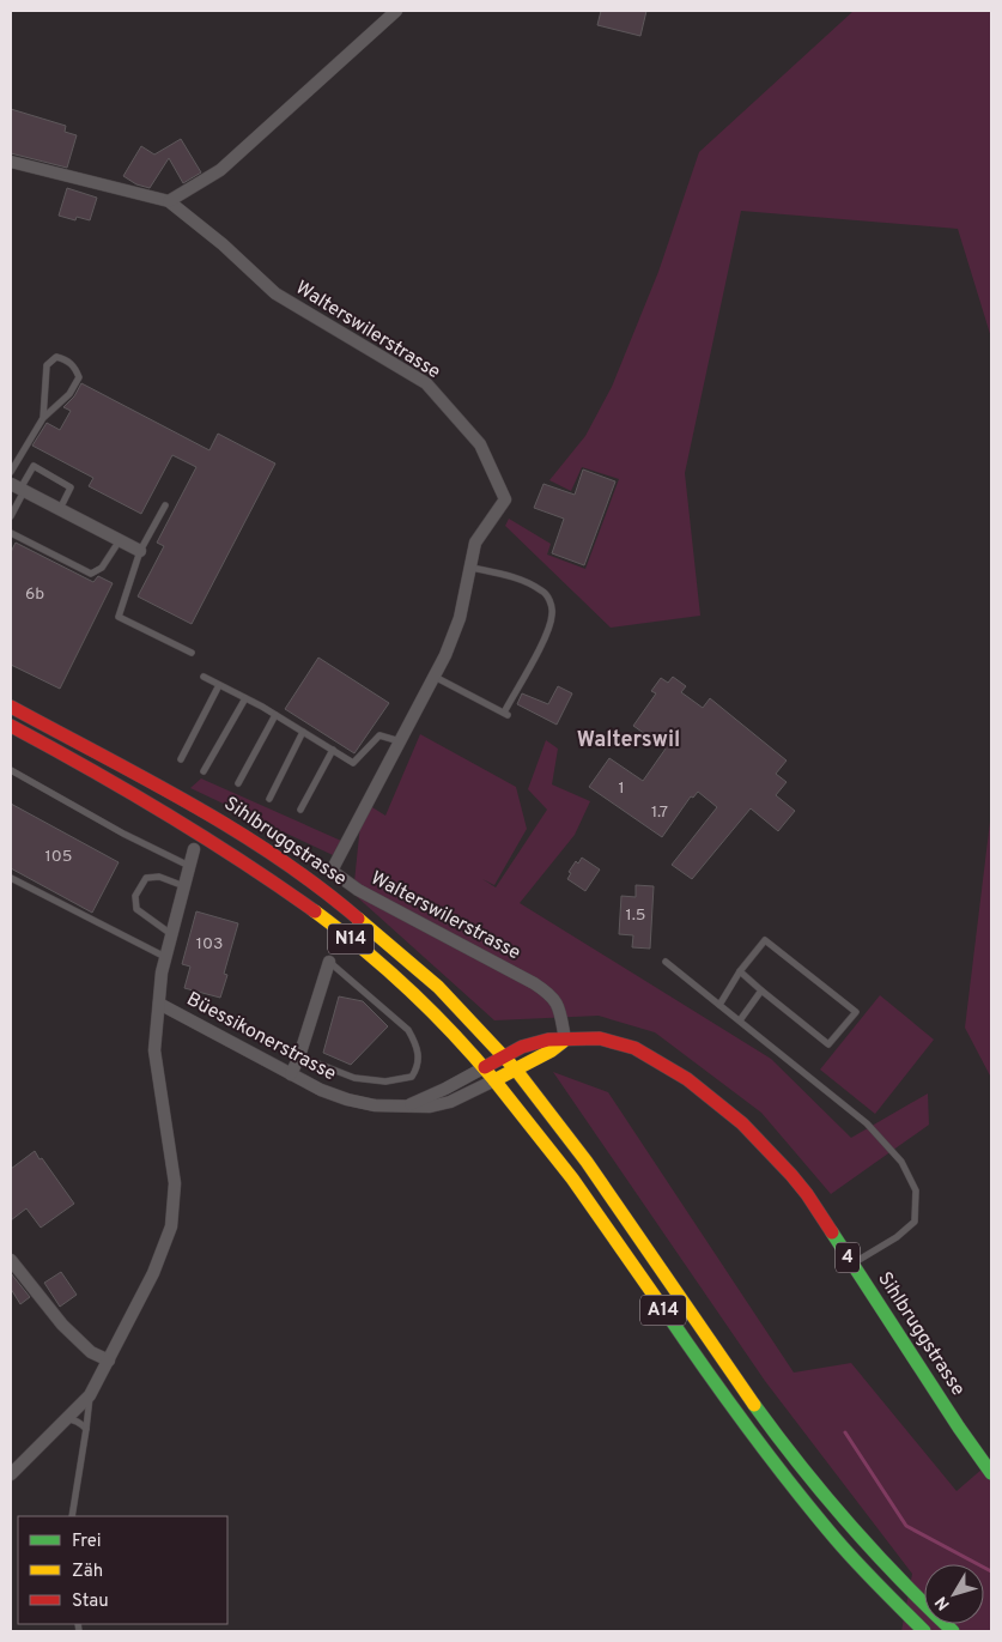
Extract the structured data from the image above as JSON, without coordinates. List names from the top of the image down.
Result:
{
  "streets": {
    "main road": [
      "Sihlbruggstrasse",
      "N14",
      "4",
      "A14"
    ],
    "street": ["Walterswilerstrasse", "Büessikonerstrasse"]
  },
  "crossings": [
    ["Walterswilerstrasse", "Sihlbruggstrasse"],
    ["Walterswilerstrasse", "4"],
    ["Sihlbruggstrasse", "Büessikonerstrasse"],
    ["Sihlbruggstrasse", "4"],
    ["Sihlbruggstrasse", "A14"],
    ["Büessikonerstrasse", "A14"],
    ["4", "A14"]
  ],
  "districts": ["Walterswil"],
  "house_numbers": [
    "6b",
    "1",
    "1.7",
    "105",
    "1.5",
    "103"
  ],
  "legend": ["Frei", "Zäh", "Stau"],
  "north": "bottom left"
}
